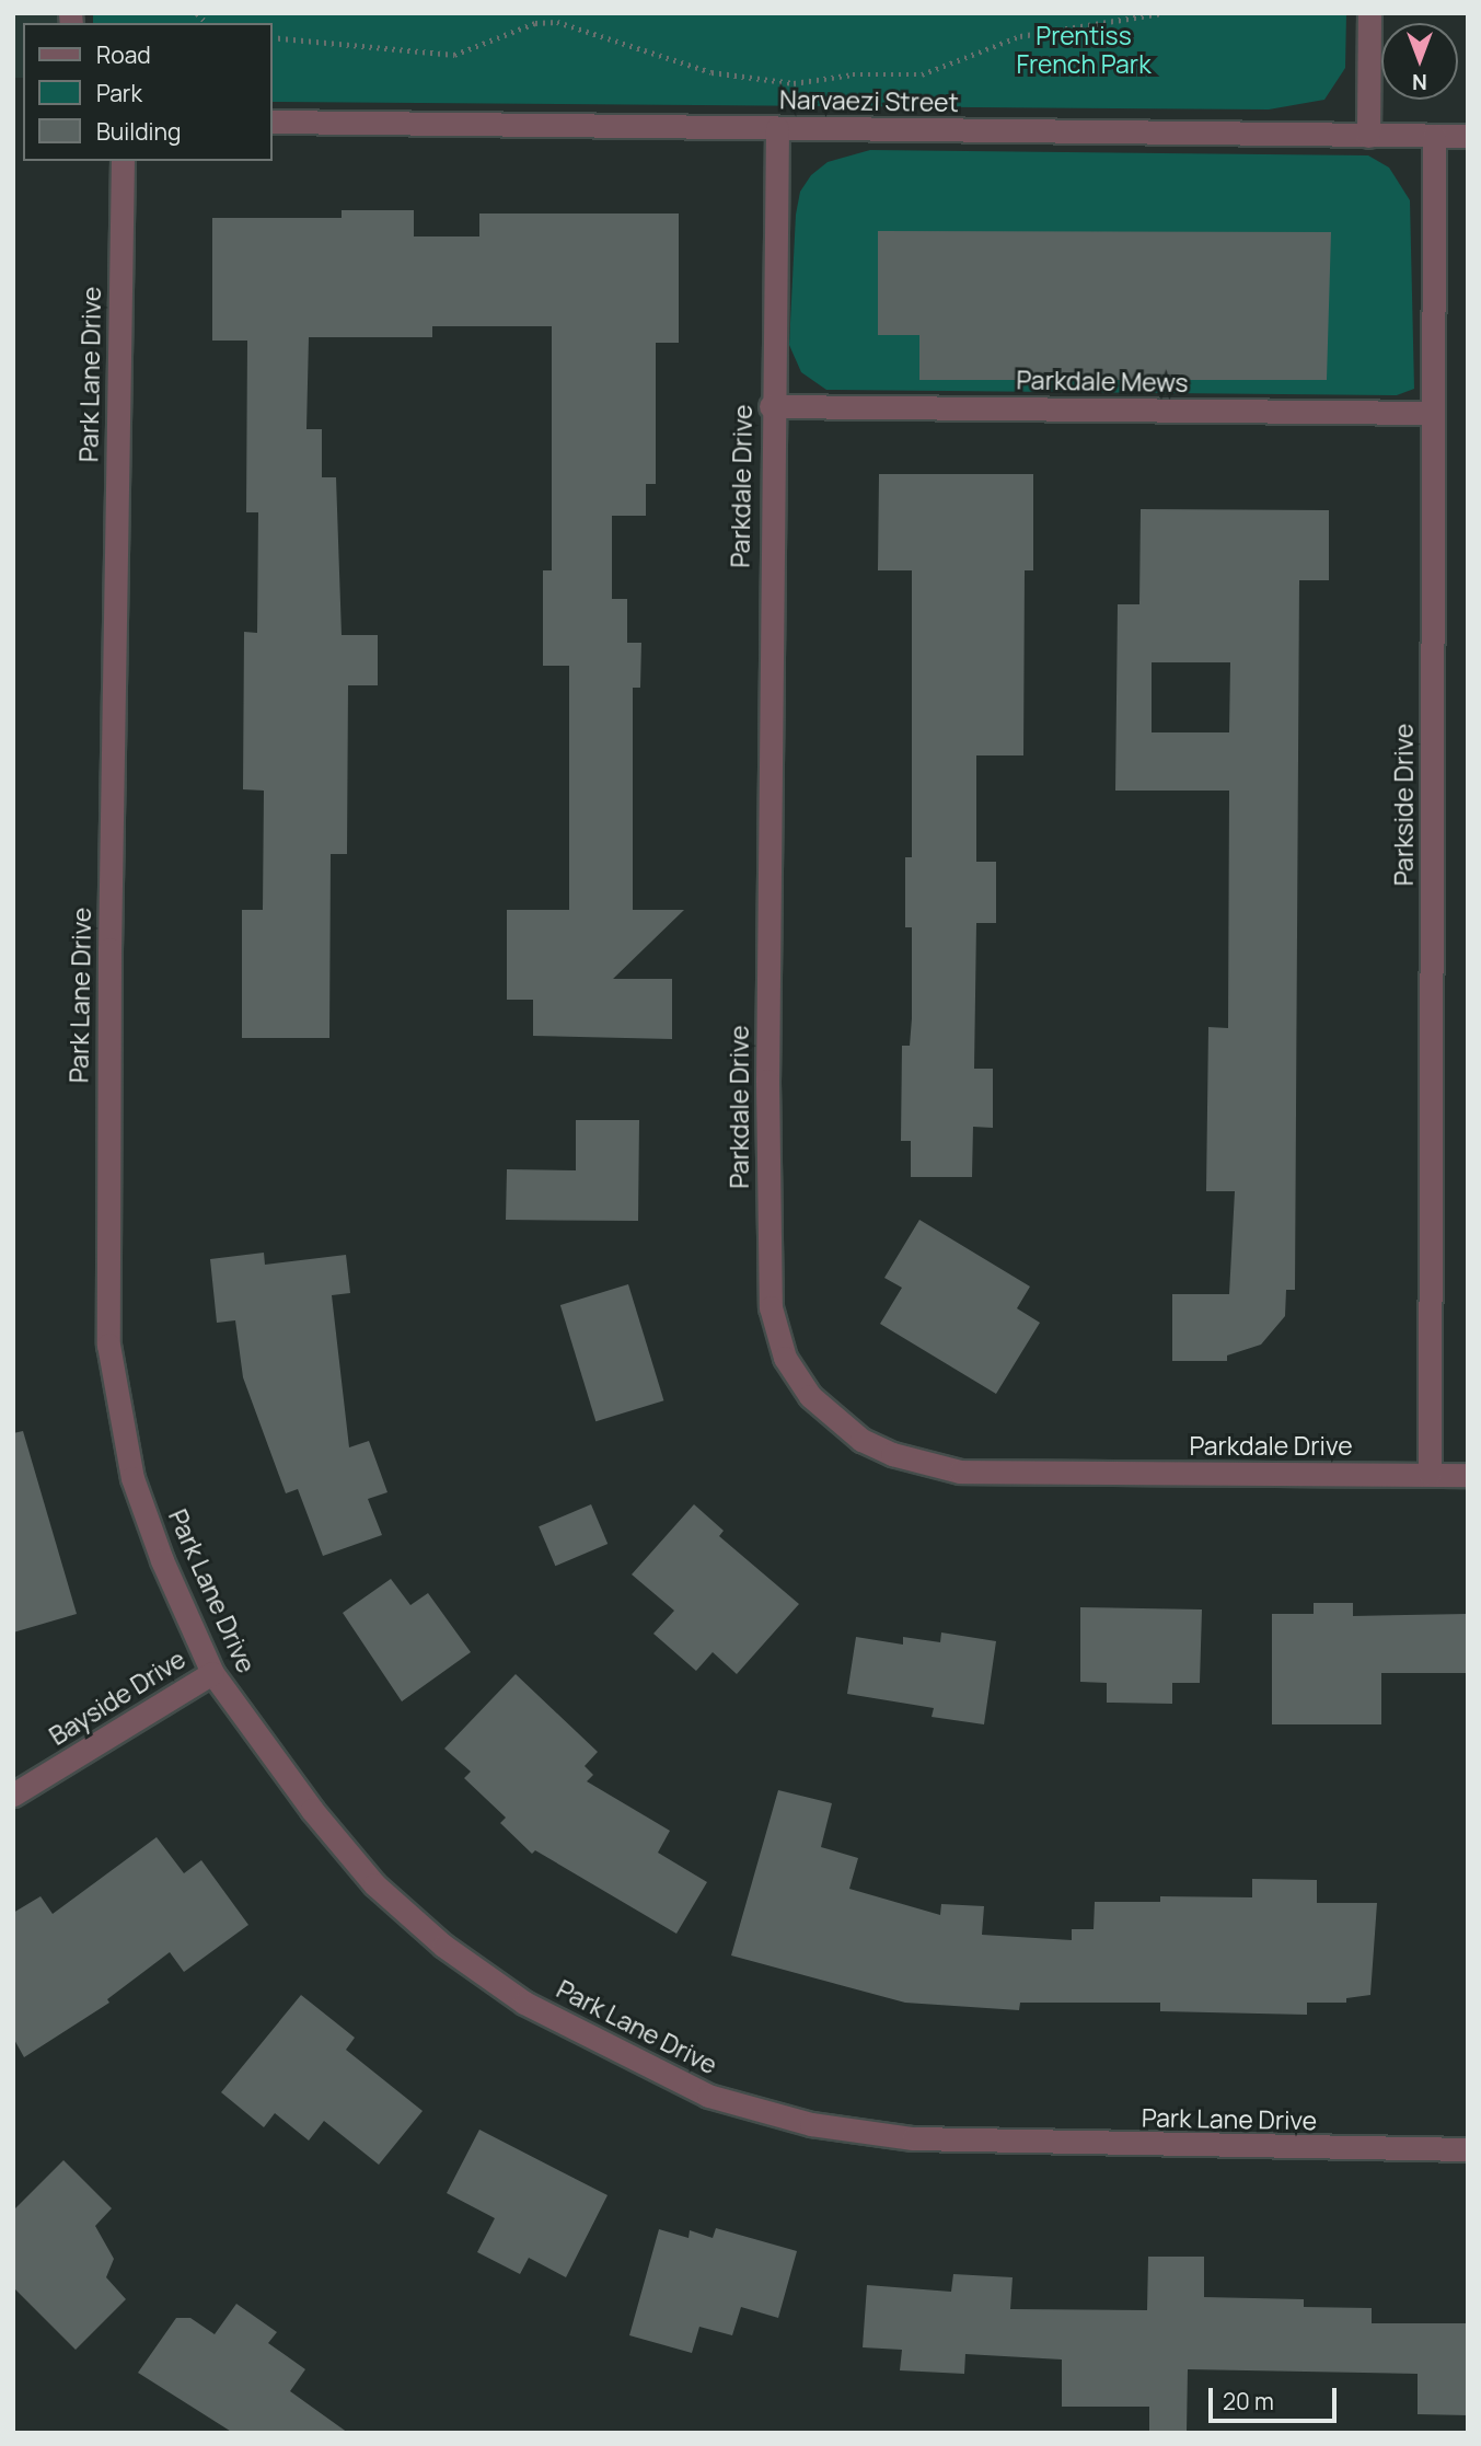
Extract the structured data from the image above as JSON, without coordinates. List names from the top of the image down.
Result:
{
  "streets": {
    "street": [
      "Narvaezi Street",
      "Park Lane Drive",
      "Parkdale Mews",
      "Parkdale Drive",
      "Parkside Drive",
      "Bayside Drive"
    ]
  },
  "crossings": [
    ["Narvaezi Street", "Parkdale Drive"],
    ["Narvaezi Street", "Parkside Drive"],
    ["Park Lane Drive", "Bayside Drive"],
    ["Parkdale Mews", "Parkdale Drive"],
    ["Parkdale Mews", "Parkside Drive"],
    ["Parkdale Drive", "Parkside Drive"]
  ],
  "parks": ["Prentiss French Park"],
  "legend": ["Road", "Park", "Building"],
  "scale_bar": "20 m",
  "north": "bottom"
}
